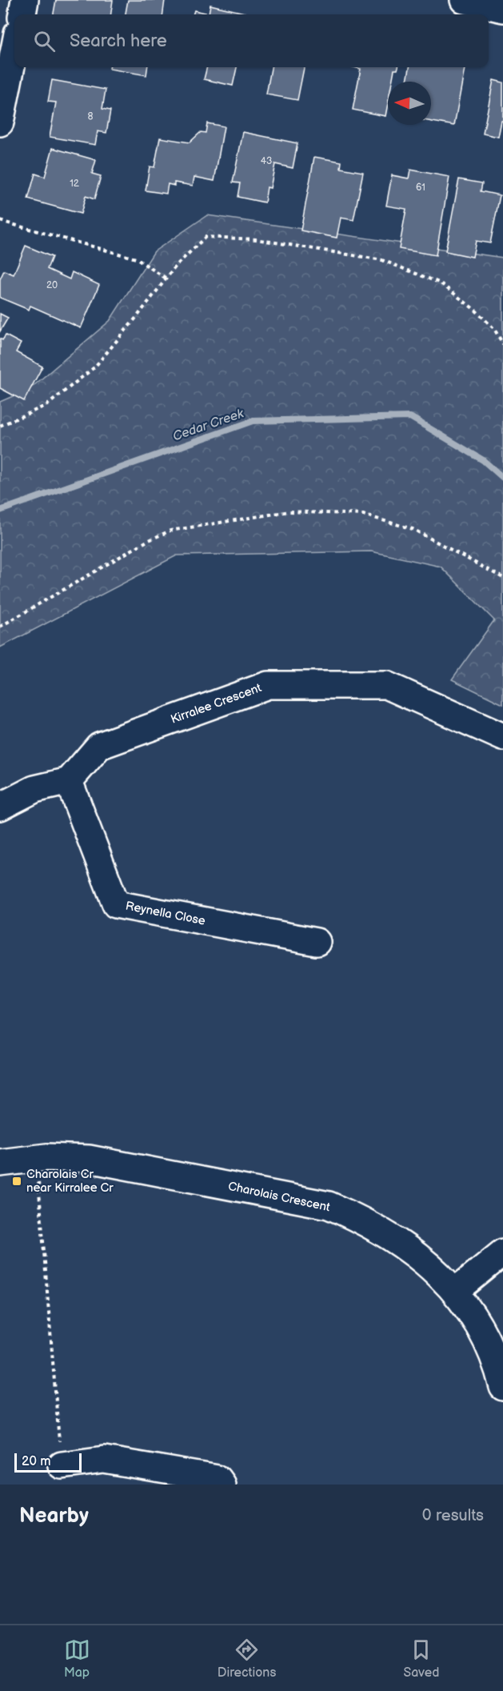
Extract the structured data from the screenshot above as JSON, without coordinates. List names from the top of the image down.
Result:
{
  "streets": {
    "street": ["Kirralee Crescent", "Reynella Close", "Charolais Crescent"]
  },
  "crossings": [
    ["Kirralee Crescent", "Reynella Close"]
  ],
  "water": ["Cedar Creek"],
  "places": {
    "transit": ["Charolais Cr near Kirralee Cr"]
  },
  "house_numbers": [
    "8",
    "43",
    "12",
    "61",
    "20"
  ],
  "scale_bar": "20 m",
  "north": "left",
  "page": {
    "search": "Search here",
    "scale": "20 m",
    "heading": ["Nearby", "0 results"],
    "nav": ["Map", "Directions", "Saved"]
  }
}
